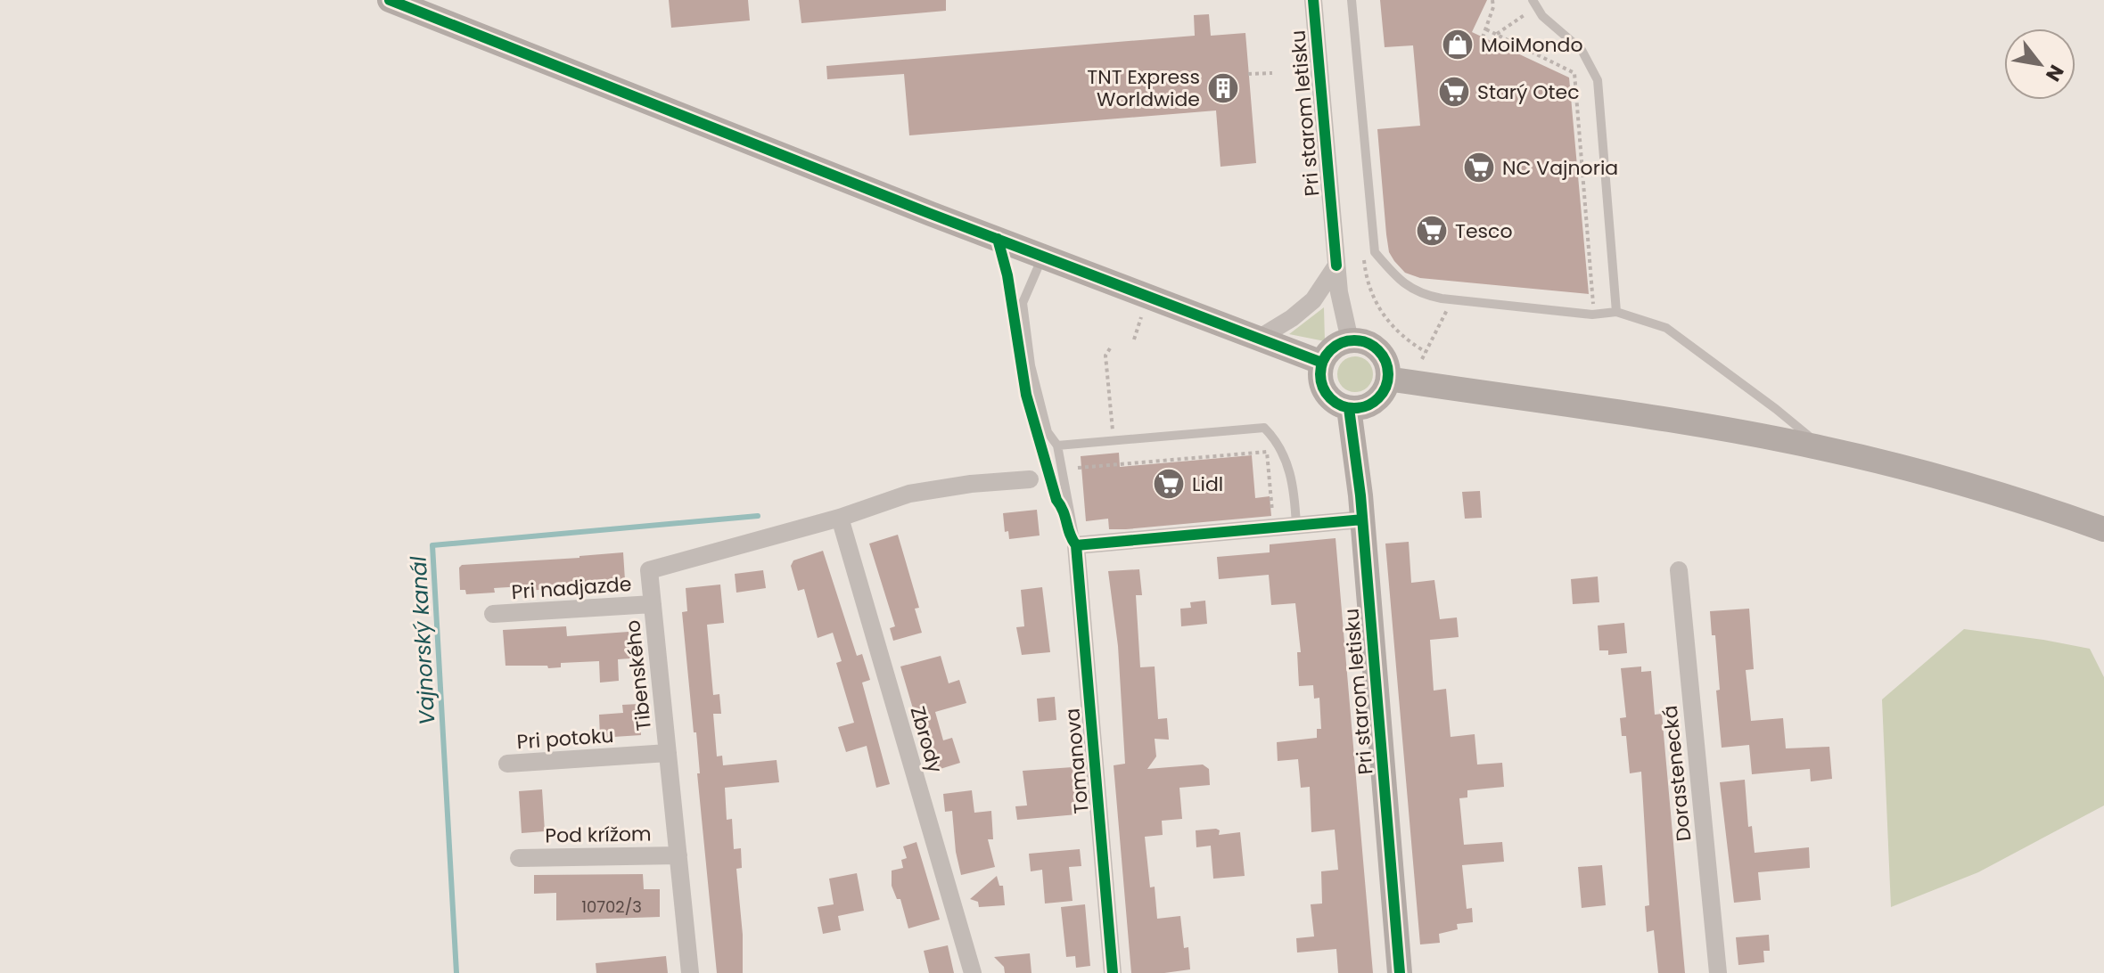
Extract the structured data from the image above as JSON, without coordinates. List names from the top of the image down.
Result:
{
  "streets": {
    "main road": ["Pri starom letisku"],
    "street": [
      "Pri nadjazde",
      "Tibenského",
      "Pri potoku",
      "Zbrody",
      "Tomanova",
      "Dorastenecká",
      "Pod krížom"
    ]
  },
  "crossings": [
    ["Pri nadjazde", "Tibenského"],
    ["Tibenského", "Pri potoku"],
    ["Tibenského", "Zbrody"],
    ["Tibenského", "Pod krížom"]
  ],
  "water": ["Vajnorský kanál"],
  "places": {
    "shop": ["MoiMondo"],
    "building": ["TNT Express Worldwide"],
    "supermarket": [
      "Starý Otec",
      "NC Vajnoria",
      "Tesco",
      "Lidl"
    ]
  },
  "house_numbers": ["10702/3"],
  "north": "bottom right"
}
